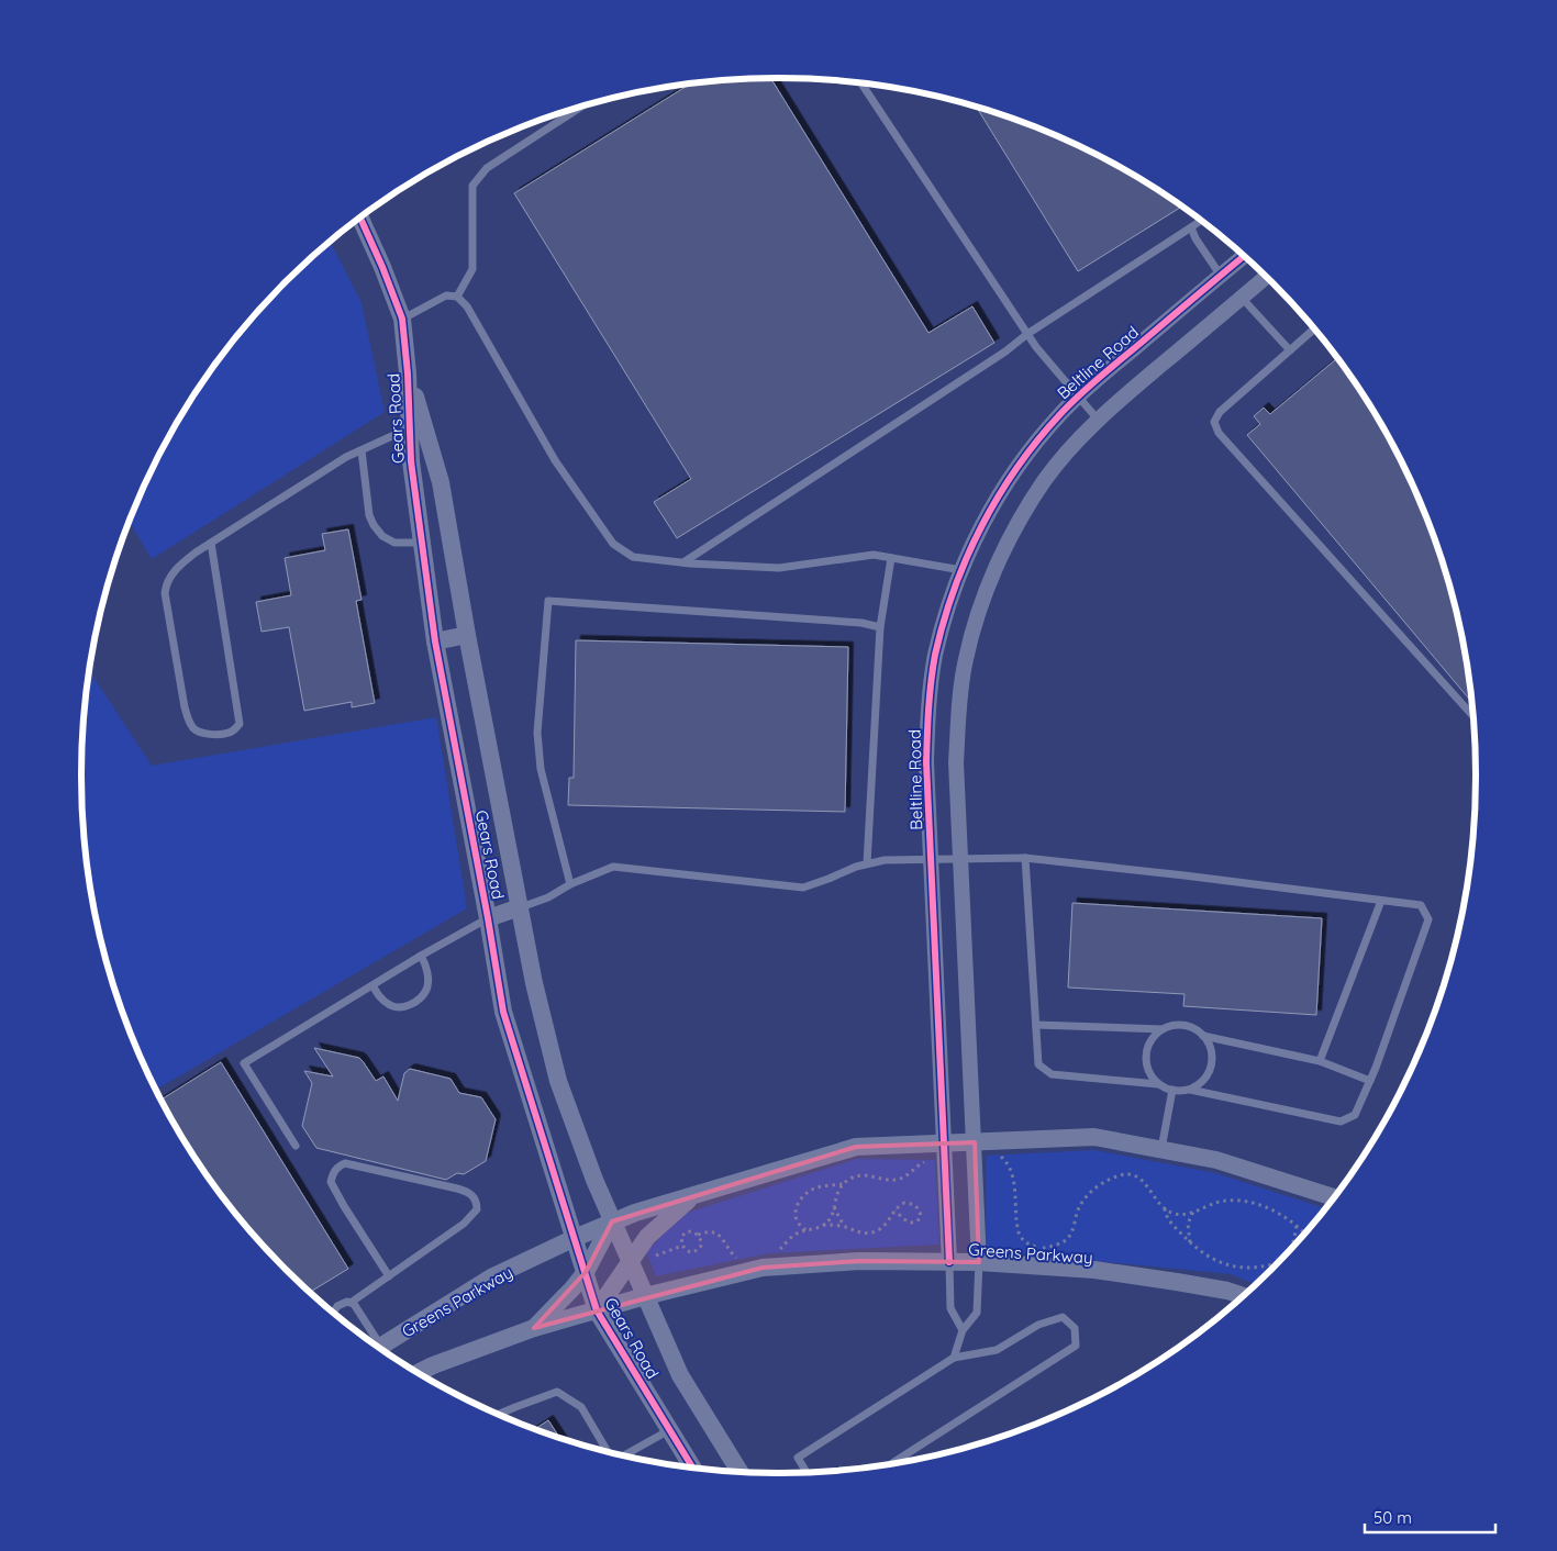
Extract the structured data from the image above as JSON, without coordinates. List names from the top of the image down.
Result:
{
  "streets": {
    "street": ["Beltline Road", "Gears Road", "Greens Parkway"]
  },
  "crossings": [
    ["Beltline Road", "Greens Parkway"],
    ["Gears Road", "Greens Parkway"]
  ],
  "scale_bar": "50 m"
}
